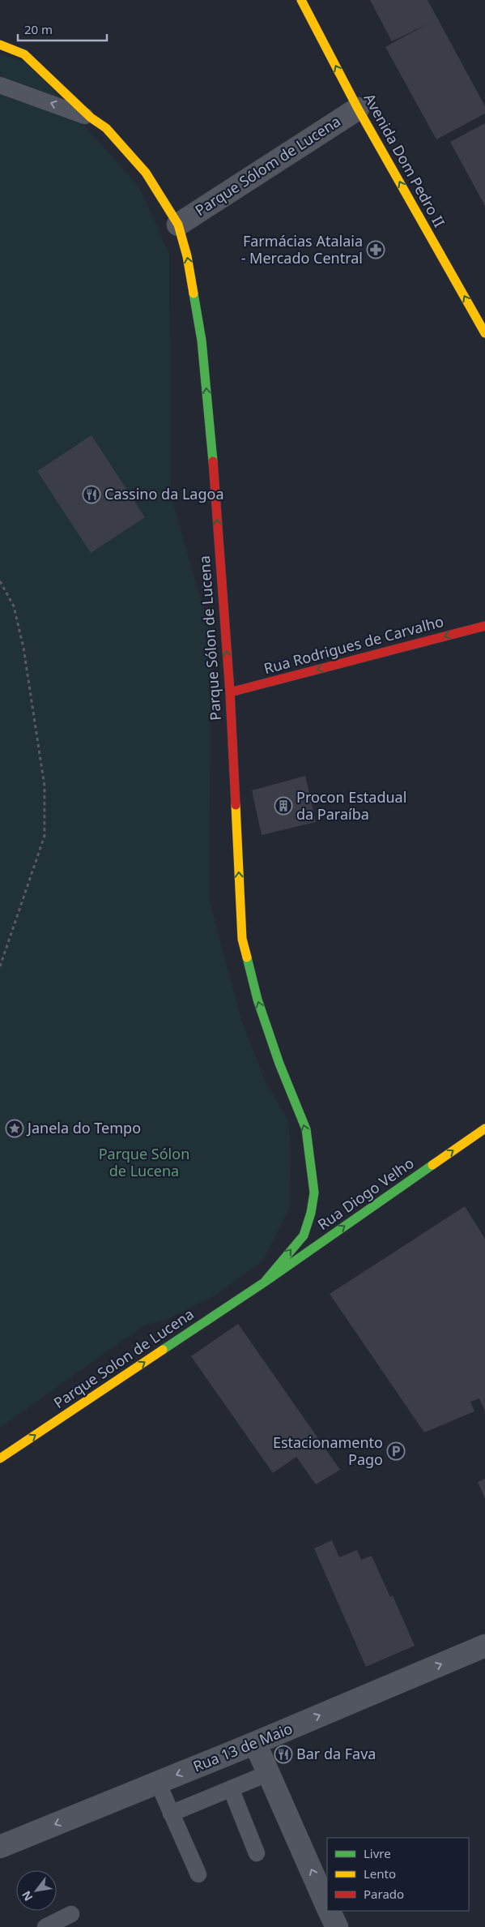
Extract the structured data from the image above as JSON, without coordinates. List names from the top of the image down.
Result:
{
  "streets": {
    "main road": [
      "Avenida Dom Pedro II",
      "Parque Sólon de Lucena",
      "Rua Rodrigues de Carvalho",
      "Rua Diogo Velho",
      "Parque Solon de Lucena"
    ],
    "street": ["Parque Sólom de Lucena", "Rua 13 de Maio"]
  },
  "crossings": [
    ["Avenida Dom Pedro II", "Parque Sólom de Lucena"],
    ["Parque Sólom de Lucena", "Parque Sólon de Lucena"],
    ["Parque Sólon de Lucena", "Rua Rodrigues de Carvalho"],
    ["Parque Sólon de Lucena", "Rua Diogo Velho"],
    ["Parque Sólon de Lucena", "Parque Solon de Lucena"],
    ["Rua Diogo Velho", "Parque Solon de Lucena"]
  ],
  "one_way": [
    "Avenida Dom Pedro II",
    "Parque Sólon de Lucena",
    "Rua Rodrigues de Carvalho",
    "Rua Diogo Velho",
    "Parque Solon de Lucena"
  ],
  "parks": ["Parque Sólon de Lucena"],
  "places": {
    "pharmacy": ["Farmácias Atalaia - Mercado Central"],
    "restaurant": ["Cassino da Lagoa", "Bar da Fava"],
    "building": ["Procon Estadual da Paraíba"],
    "place": ["Janela do Tempo"],
    "parking": ["Estacionamento Pago"]
  },
  "legend": ["Livre", "Lento", "Parado"],
  "scale_bar": "20 m",
  "north": "bottom left"
}
